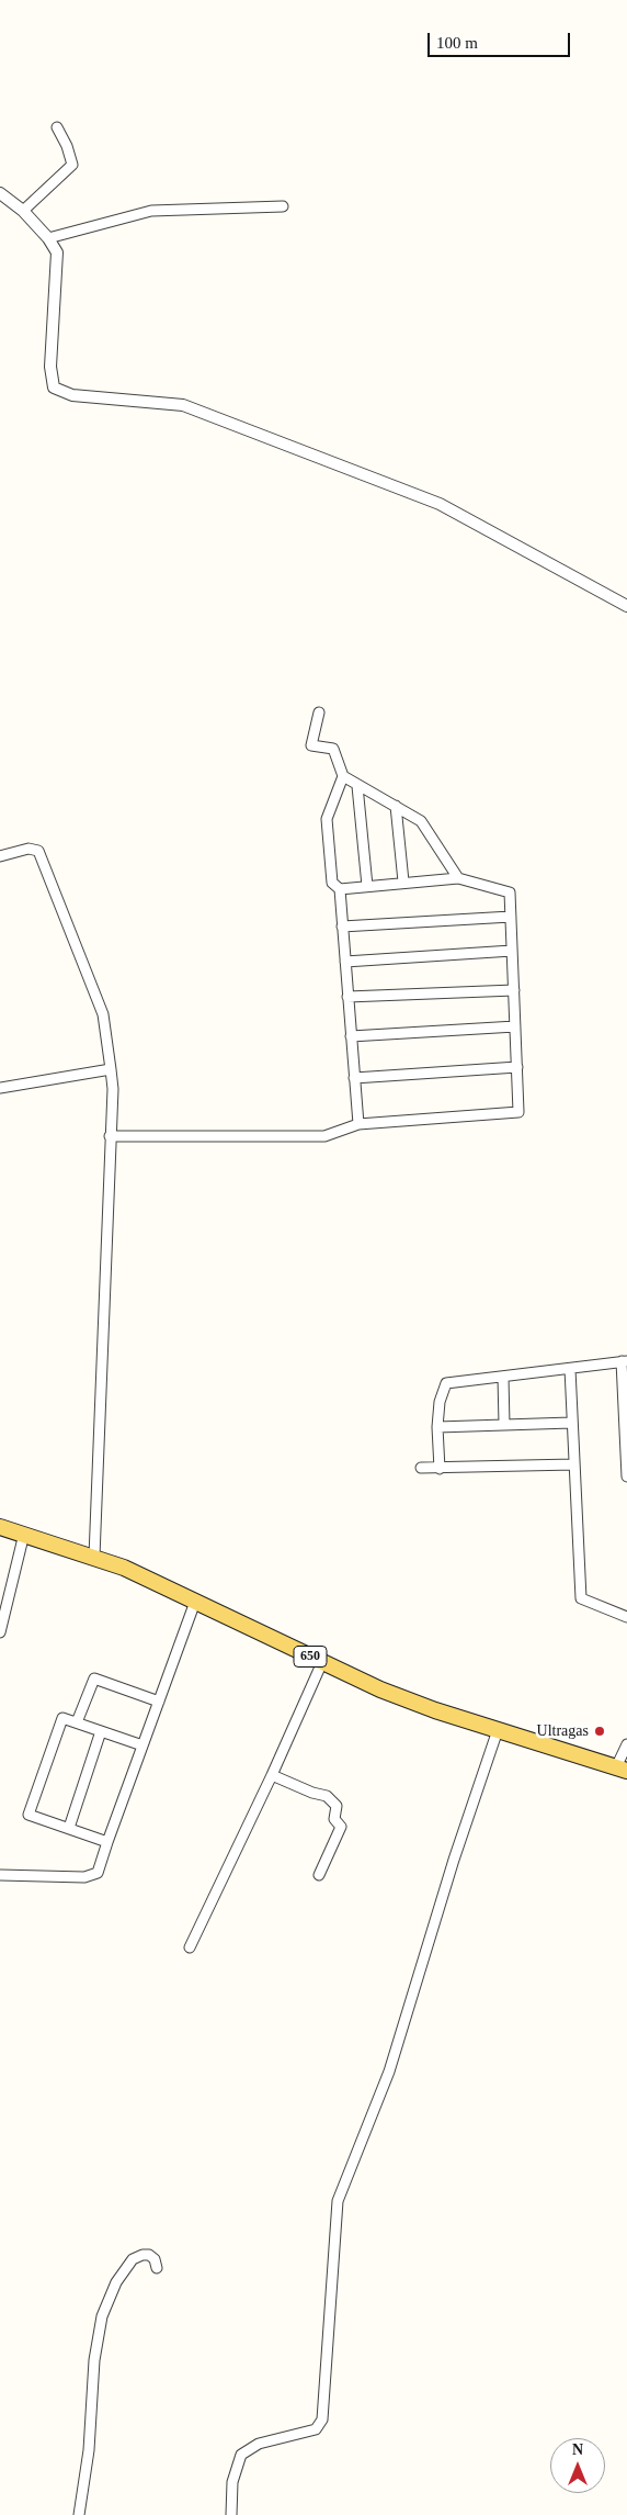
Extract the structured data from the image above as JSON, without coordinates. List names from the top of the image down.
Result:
{
  "streets": {
    "main road": ["650"]
  },
  "places": ["Ultragas"],
  "scale_bar": "100 m",
  "north": "top"
}
